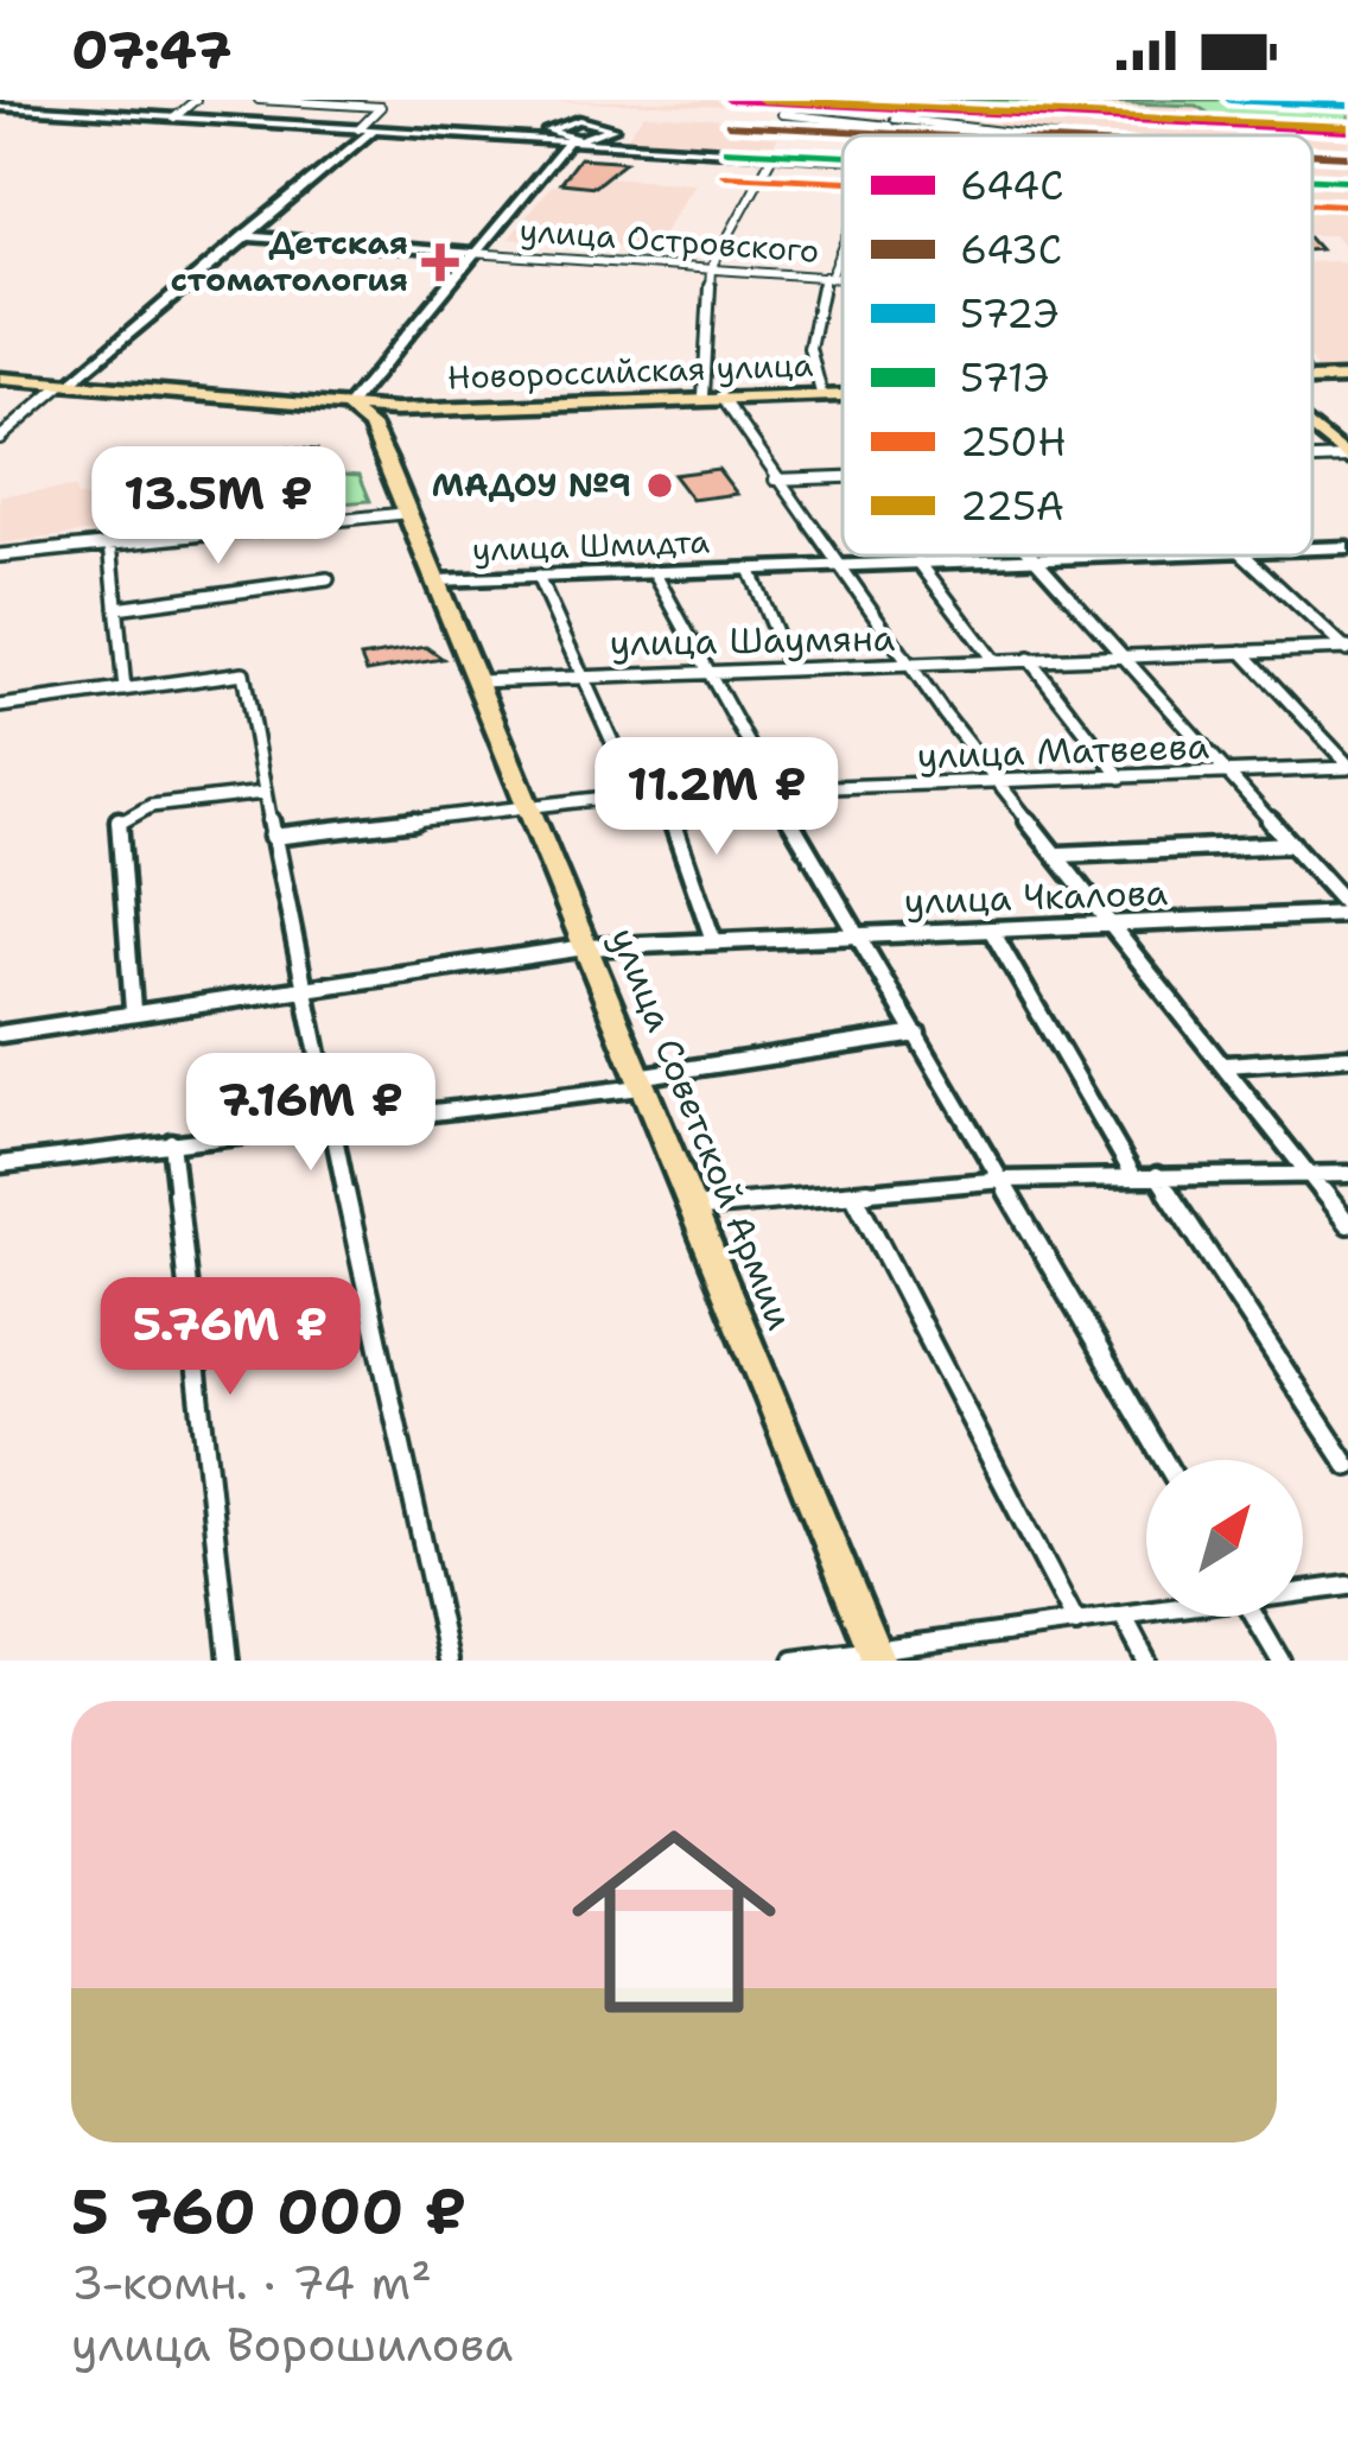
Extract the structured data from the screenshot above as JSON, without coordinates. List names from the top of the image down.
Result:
{
  "streets": {
    "main road": [
      "улица Островского",
      "Новороссийская улица",
      "улица Шмидта",
      "улица Советской Армии"
    ],
    "street": ["улица Шаумяна", "улица Матвеева", "улица Чкалова"]
  },
  "crossings": [
    ["Новороссийская улица", "улица Советской Армии"],
    ["улица Шмидта", "улица Шаумяна"],
    ["улица Шмидта", "улица Советской Армии"],
    ["улица Шаумяна", "улица Матвеева"],
    ["улица Шаумяна", "улица Советской Армии"],
    ["улица Матвеева", "улица Советской Армии"],
    ["улица Чкалова", "улица Советской Армии"]
  ],
  "places": {
    "health": ["Детская стоматология"],
    "other": ["МАДОУ №9"]
  },
  "lines": [
    "transit line 644С",
    "transit line 572Э",
    "transit line 225А",
    "transit line 643С",
    "transit line 571Э",
    "transit line 250Н"
  ],
  "legend": [
    "644С",
    "643С",
    "572Э",
    "571Э",
    "250Н",
    "225А"
  ],
  "north": "top right",
  "page": {
    "status": "07:47",
    "price": [
      "13.5M ₽",
      "11.2M ₽",
      "7.16M ₽",
      "5.76M ₽"
    ],
    "list": [
      {
        "name": "5 760 000 ₽",
        "note": "3-комн. · 74 m² · улица Ворошилова"
      }
    ]
  }
}
